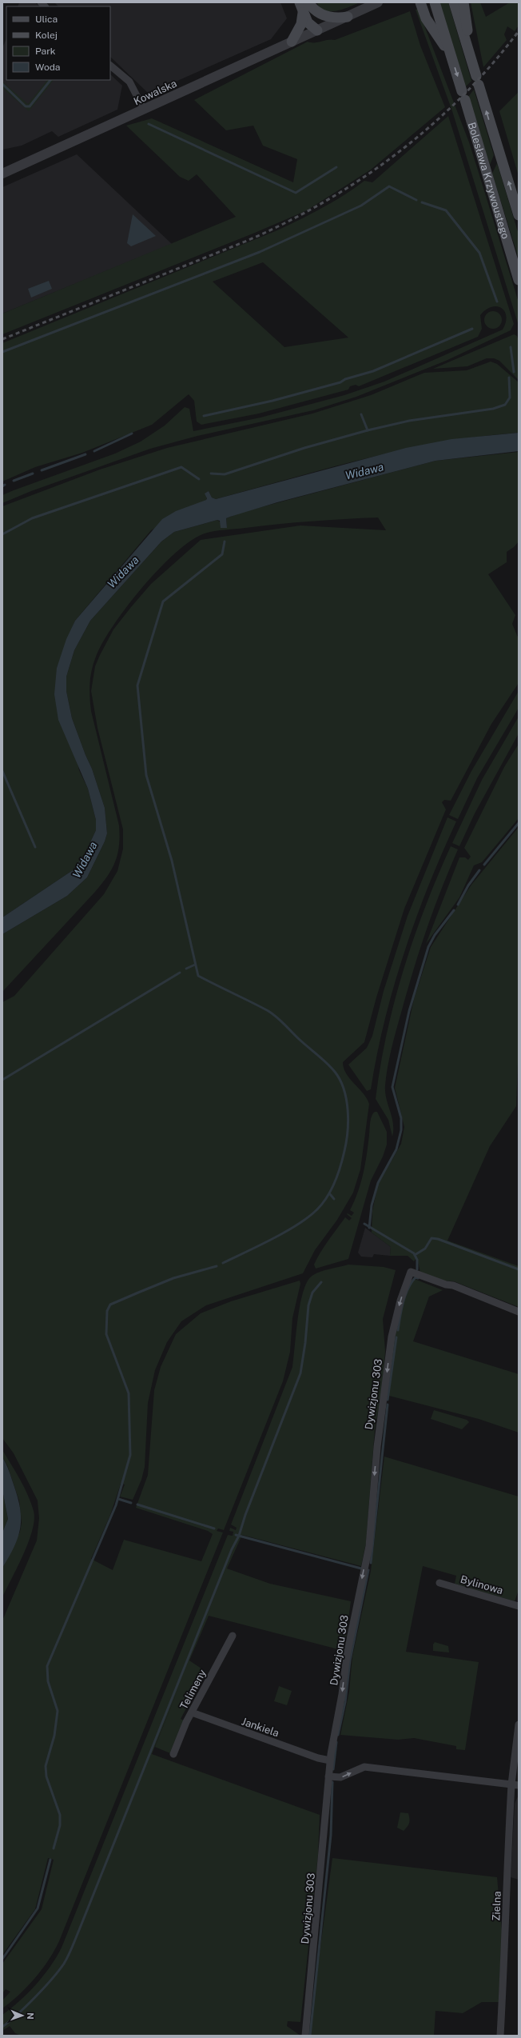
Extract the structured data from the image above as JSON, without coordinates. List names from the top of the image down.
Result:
{
  "streets": {
    "main road": ["Bolesława Krzywoustego"],
    "street": [
      "Kowalska",
      "Dywizjonu 303",
      "Bylinowa",
      "Telimeny",
      "Jankiela",
      "Zielna"
    ]
  },
  "crossings": [
    ["Dywizjonu 303", "Jankiela"],
    ["Telimeny", "Jankiela"]
  ],
  "water": ["Widawa"],
  "legend": [
    "Ulica",
    "Kolej",
    "Park",
    "Woda"
  ],
  "north": "right"
}
